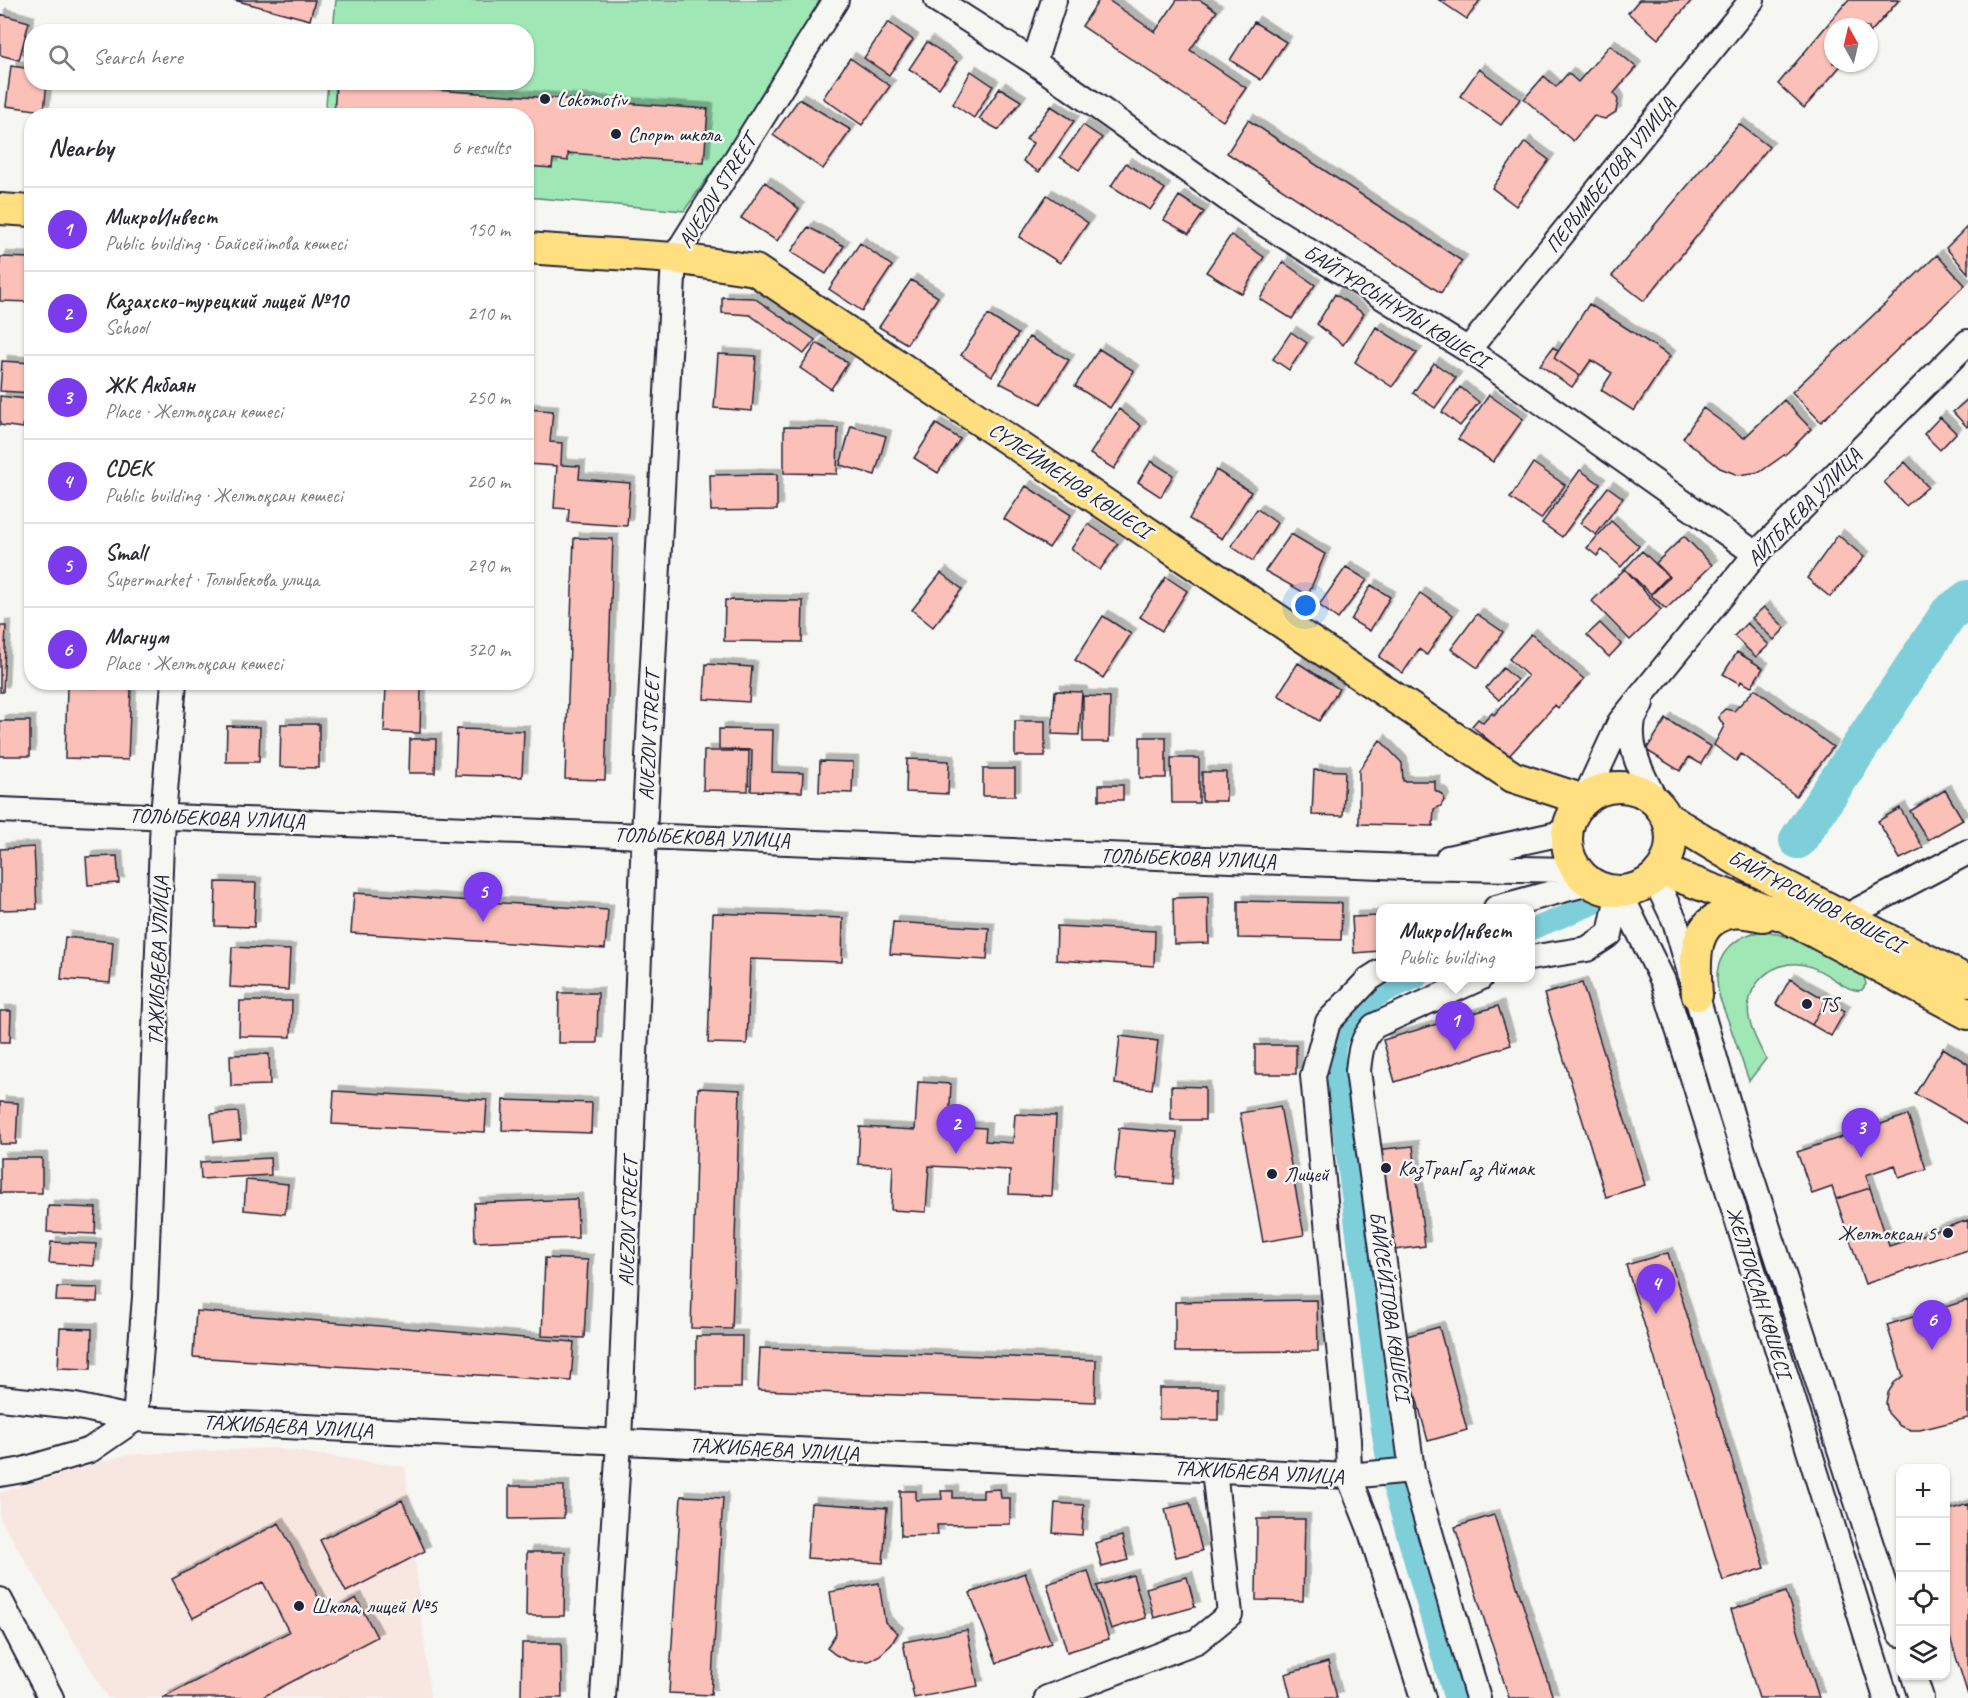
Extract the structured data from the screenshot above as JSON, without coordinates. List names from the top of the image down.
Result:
{
  "streets": {
    "main road": ["СҮЛЕЙМЕНОВ КӨШЕСІ", "БАЙТҰРСЫНОВ КӨШЕСІ"],
    "street": [
      "ПЕРЫМБЕТОВА УЛИЦА",
      "AUEZOV STREET",
      "БАЙТҰРСЫНҰЛЫ КӨШЕСІ",
      "АЙТБАЕВА УЛИЦА",
      "ТОЛЫБЕКОВА УЛИЦА",
      "ТАЖИБАЕВА УЛИЦА",
      "ЖЕЛТОҚСАН КӨШЕСІ",
      "БАЙСЕЙІТОВА КӨШЕСІ"
    ]
  },
  "crossings": [
    ["ПЕРЫМБЕТОВА УЛИЦА", "БАЙТҰРСЫНҰЛЫ КӨШЕСІ"],
    ["AUEZOV STREET", "СҮЛЕЙМЕНОВ КӨШЕСІ"],
    ["AUEZOV STREET", "ТОЛЫБЕКОВА УЛИЦА"],
    ["AUEZOV STREET", "ТАЖИБАЕВА УЛИЦА"],
    ["БАЙТҰРСЫНҰЛЫ КӨШЕСІ", "АЙТБАЕВА УЛИЦА"],
    ["СҮЛЕЙМЕНОВ КӨШЕСІ", "БАЙТҰРСЫНОВ КӨШЕСІ"],
    ["СҮЛЕЙМЕНОВ КӨШЕСІ", "ЖЕЛТОҚСАН КӨШЕСІ"],
    ["ТОЛЫБЕКОВА УЛИЦА", "ТАЖИБАЕВА УЛИЦА"],
    ["БАЙТҰРСЫНОВ КӨШЕСІ", "ЖЕЛТОҚСАН КӨШЕСІ"],
    ["ТАЖИБАЕВА УЛИЦА", "БАЙСЕЙІТОВА КӨШЕСІ"]
  ],
  "places": [
    "Lokomotiv",
    "Спорт школа",
    "TS",
    "КазТранГаз Аймак",
    "Лицей",
    "Желтоксан 5",
    "Школа, лицей №5"
  ],
  "north": "top",
  "page": {
    "search": "Search here",
    "heading": ["Nearby", "6 results"],
    "list": [
      {
        "mark": "1",
        "name": "МикроИнвест",
        "note": "Public building · Байсейітова көшесі",
        "value": "150 m"
      },
      {
        "mark": "2",
        "name": "Казахско-турецкий лицей №10",
        "note": "School",
        "value": "210 m"
      },
      {
        "mark": "3",
        "name": "ЖК Акбаян",
        "note": "Place · Желтоқсан көшесі",
        "value": "250 m"
      },
      {
        "mark": "4",
        "name": "CDEK",
        "note": "Public building · Желтоқсан көшесі",
        "value": "260 m"
      },
      {
        "mark": "5",
        "name": "Small",
        "note": "Supermarket · Толыбекова улица",
        "value": "290 m"
      },
      {
        "mark": "6",
        "name": "Магнум",
        "note": "Place · Желтоқсан көшесі",
        "value": "320 m"
      }
    ],
    "pins": [
      "5",
      "1",
      "2",
      "3",
      "4",
      "6"
    ],
    "popup": ["МикроИнвест", "Public building"],
    "map_buttons": ["+", "−"]
  }
}
